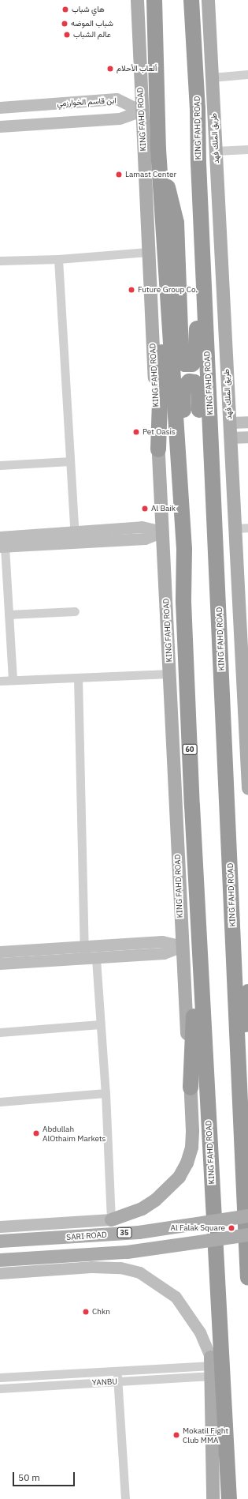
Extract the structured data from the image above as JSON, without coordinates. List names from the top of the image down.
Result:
{
  "streets": {
    "highway": ["KING FAHD ROAD", "60"],
    "main road": ["طريق الملك فهد", "35", "SARI ROAD"],
    "street": ["ابن قاسم الخوارزمي", "YANBU"]
  },
  "crossings": [
    ["ابن قاسم الخوارزمي", "KING FAHD ROAD"]
  ],
  "places": [
    "هاي شباب",
    "شباب الموضه",
    "عالم الشباب",
    "ألعاب الأحلام",
    "Lamast Center",
    "Future Group Co.",
    "Pet Oasis",
    "Al Baik",
    "Abdullah AlOthaim Markets",
    "Al Falak Square",
    "Chkn",
    "Mokatil Fight Club MMA"
  ],
  "scale_bar": "50 m"
}
